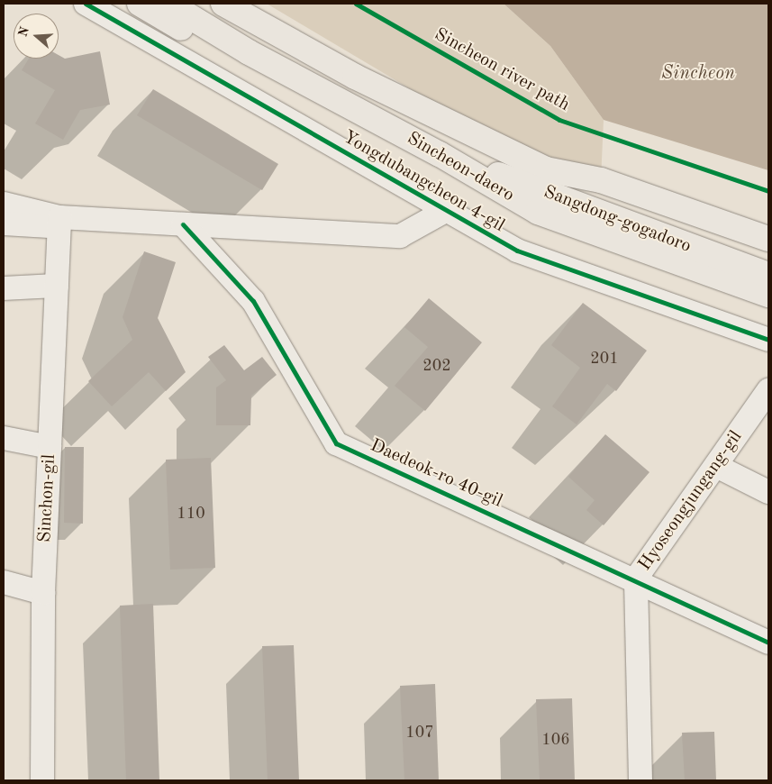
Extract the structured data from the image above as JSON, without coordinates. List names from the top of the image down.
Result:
{
  "streets": {
    "highway": ["Sincheon-daero", "Sangdong-gogadoro"],
    "street": [
      "Yongdubangcheon 4-gil",
      "Daedeok-ro 40-gil",
      "Sinchon-gil",
      "Hyoseongjungang-gil"
    ],
    "cycle path": ["Sincheon river path"]
  },
  "crossings": [
    ["Sincheon-daero", "Sangdong-gogadoro"],
    ["Daedeok-ro 40-gil", "Hyoseongjungang-gil"]
  ],
  "water": ["Sincheon"],
  "house_numbers": [
    "201",
    "202",
    "110",
    "107",
    "106"
  ],
  "north": "left"
}
